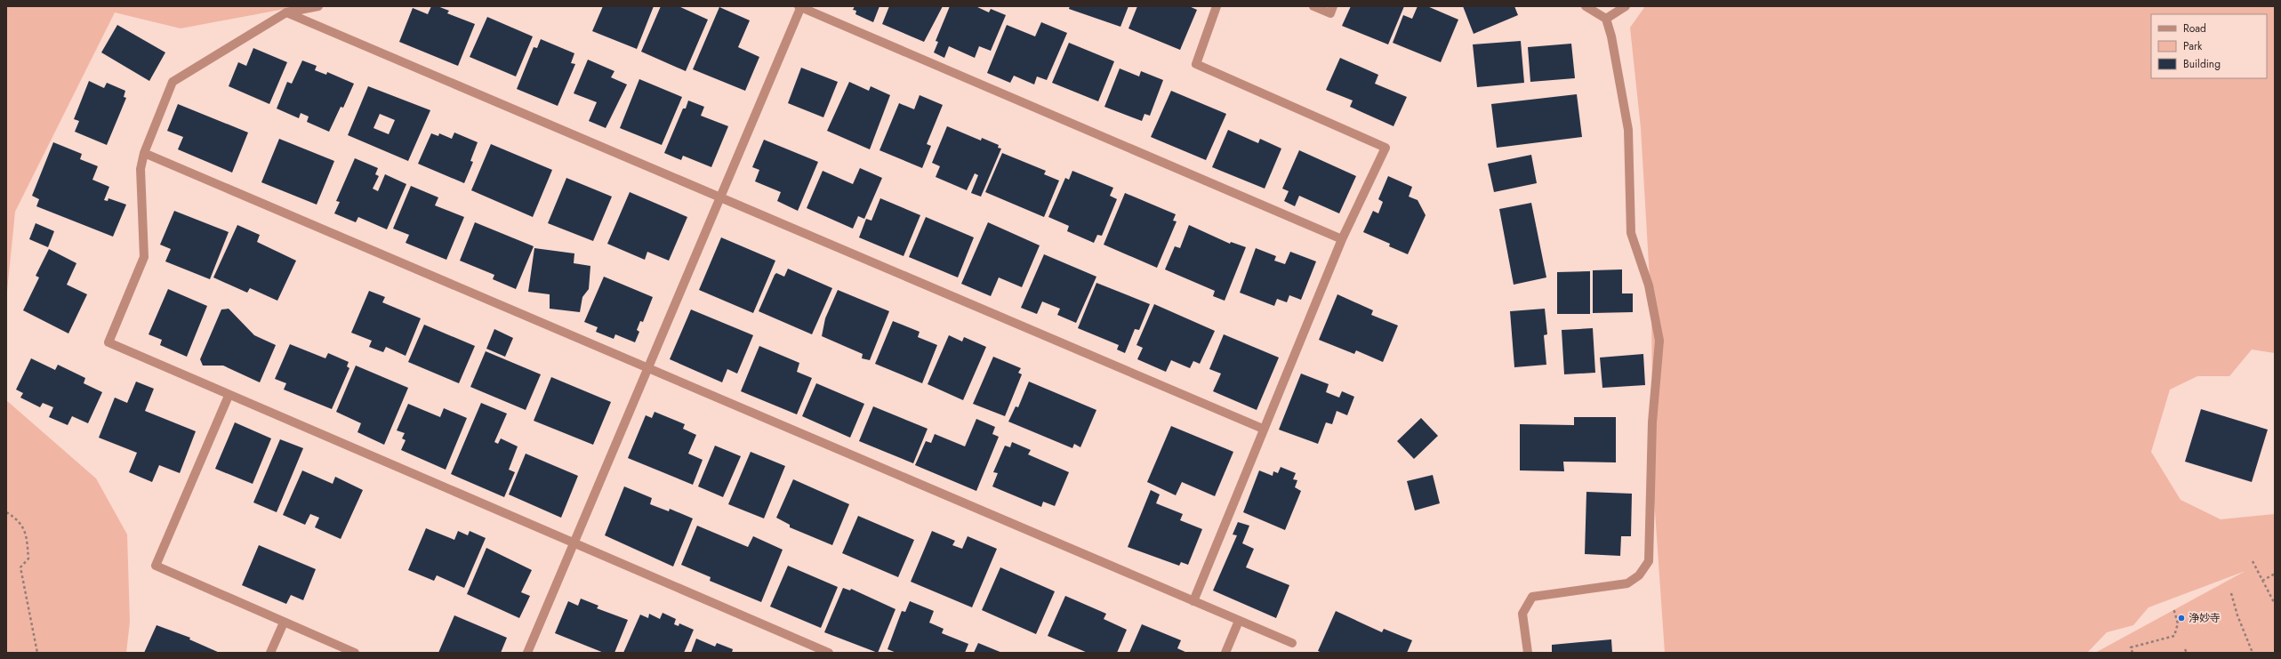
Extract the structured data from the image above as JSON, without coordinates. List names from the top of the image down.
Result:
{
  "places": ["浄妙寺"],
  "legend": ["Road", "Park", "Building"]
}
